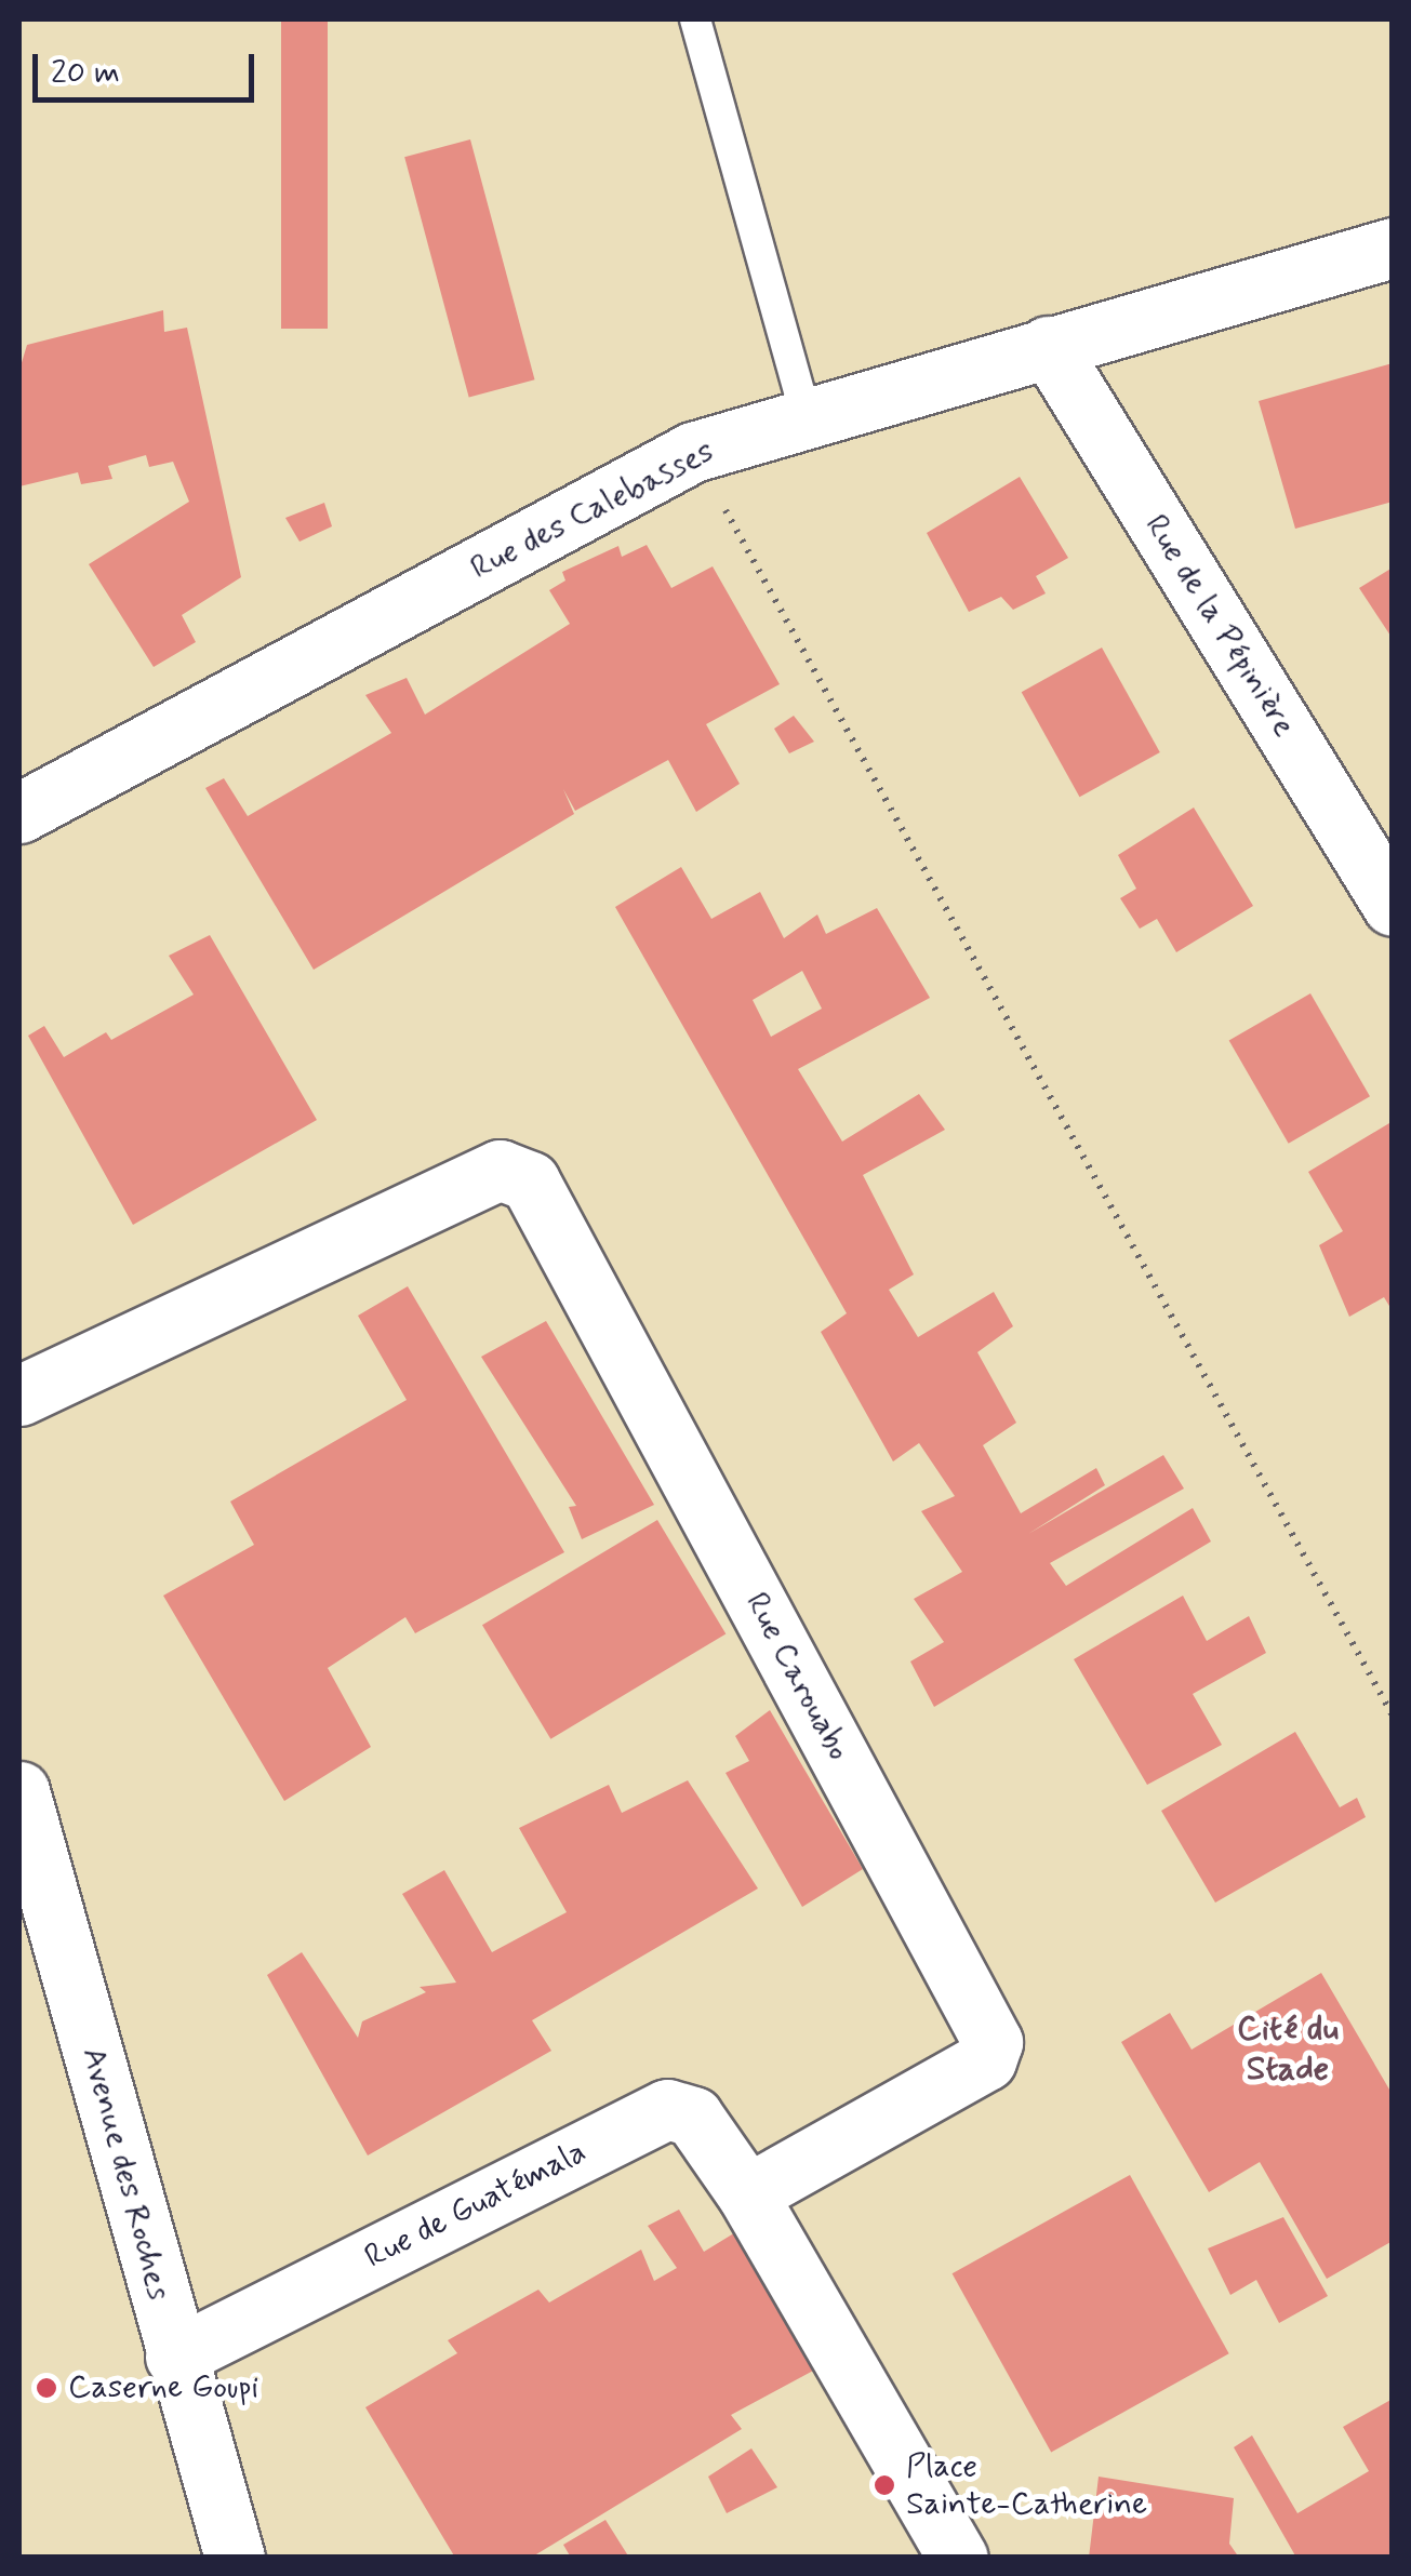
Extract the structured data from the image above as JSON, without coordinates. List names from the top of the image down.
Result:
{
  "streets": {
    "street": [
      "Rue des Calebasses",
      "Rue de la Pépinière",
      "Rue Carouabo",
      "Avenue des Roches",
      "Rue de Guatémala"
    ]
  },
  "crossings": [
    ["Rue des Calebasses", "Rue de la Pépinière"],
    ["Rue Carouabo", "Rue de Guatémala"],
    ["Avenue des Roches", "Rue de Guatémala"]
  ],
  "districts": ["Cité du Stade"],
  "places": ["Caserne Goupi", "Place Sainte-Catherine"],
  "scale_bar": "20 m"
}
